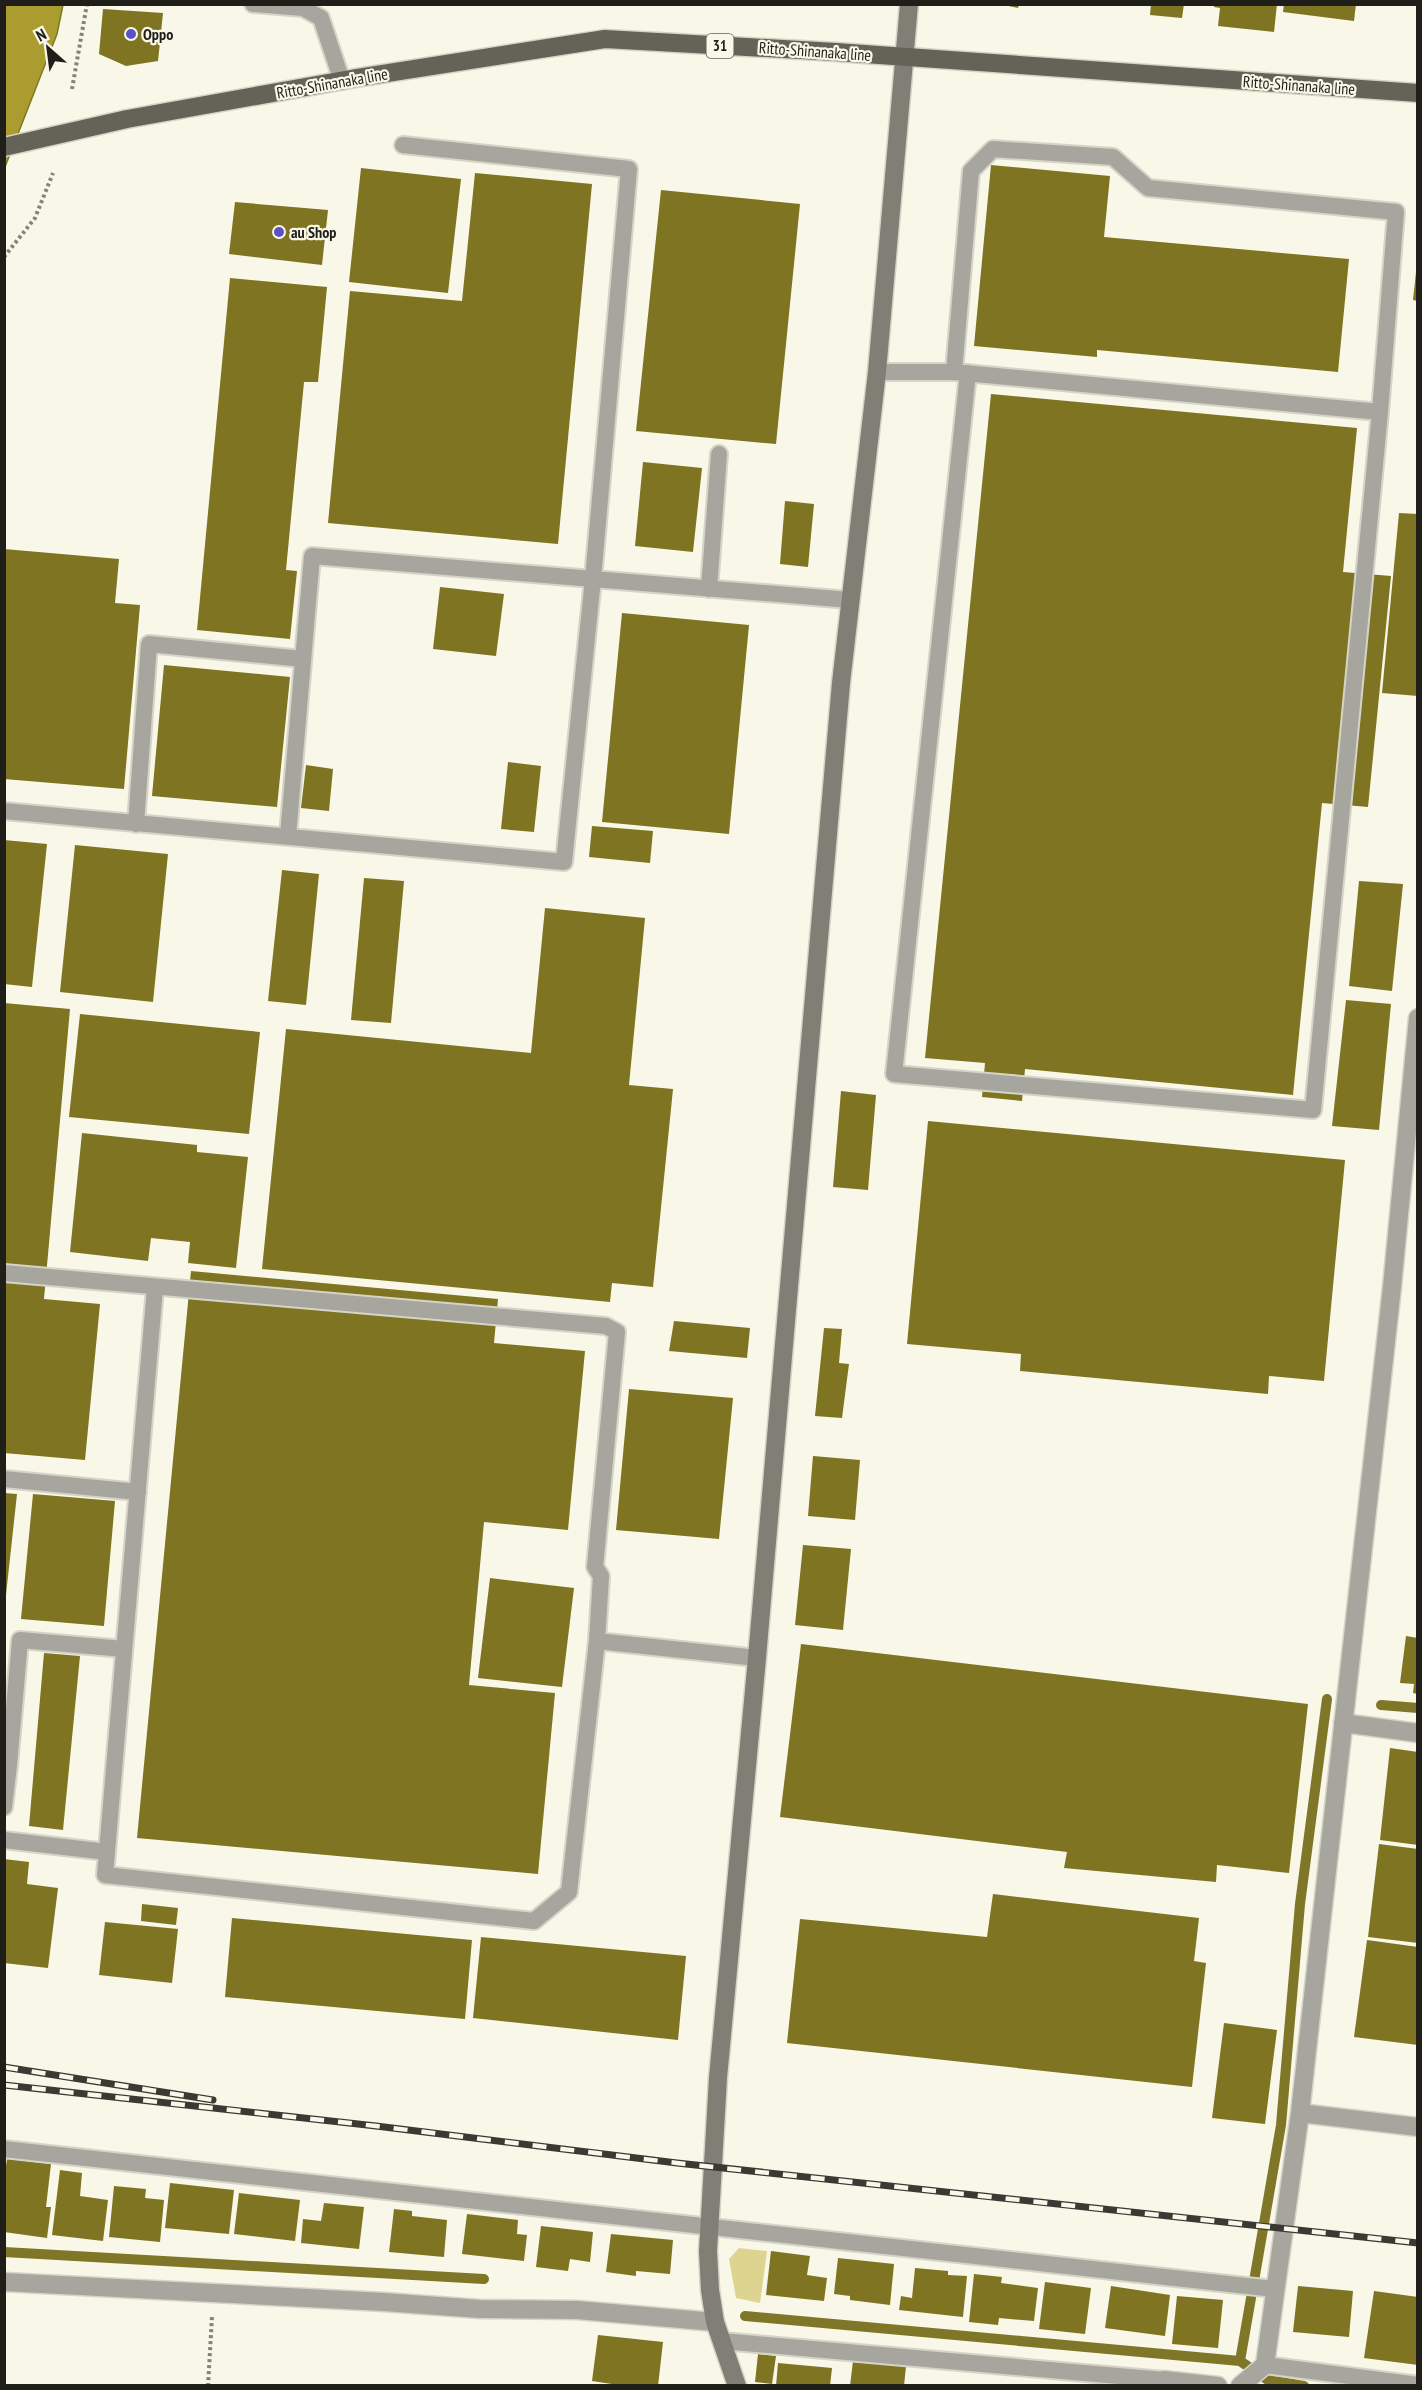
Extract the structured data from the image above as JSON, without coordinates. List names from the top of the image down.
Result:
{
  "streets": {
    "main road": ["31", "Ritto-Shinanaka line"]
  },
  "places": ["Oppo", "au Shop"],
  "north": "top left"
}
